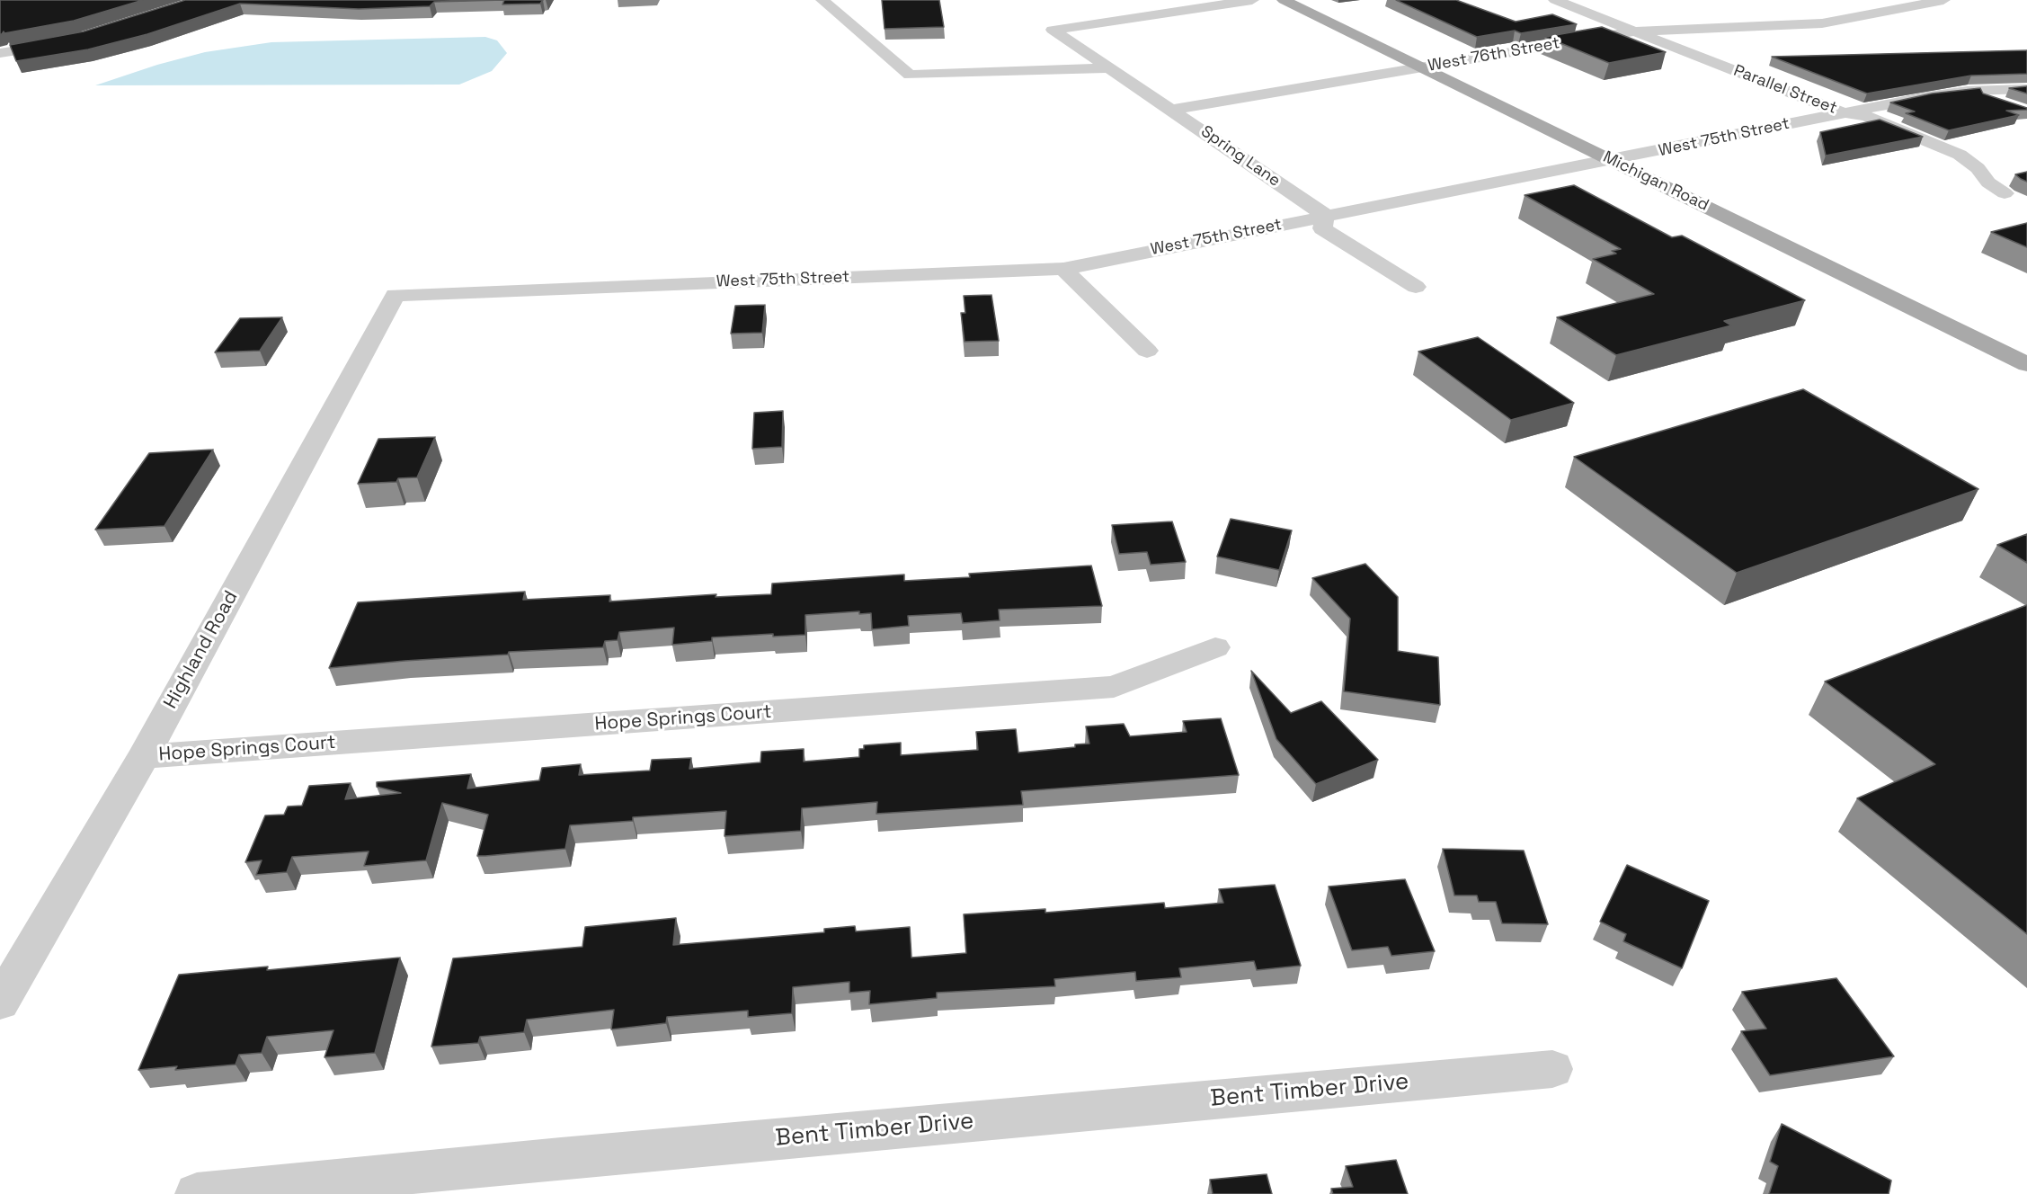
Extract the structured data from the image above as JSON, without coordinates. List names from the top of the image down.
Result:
{
  "streets": {
    "main road": ["Michigan Road"],
    "street": [
      "West 76th Street",
      "Parallel Street",
      "West 75th Street",
      "Spring Lane",
      "Highland Road",
      "Hope Springs Court",
      "Bent Timber Drive"
    ]
  },
  "crossings": [
    ["West 76th Street", "Parallel Street"],
    ["West 76th Street", "Spring Lane"],
    ["West 76th Street", "Michigan Road"],
    ["Parallel Street", "West 75th Street"],
    ["West 75th Street", "Spring Lane"],
    ["West 75th Street", "Michigan Road"],
    ["West 75th Street", "Highland Road"],
    ["Highland Road", "Hope Springs Court"]
  ]
}
